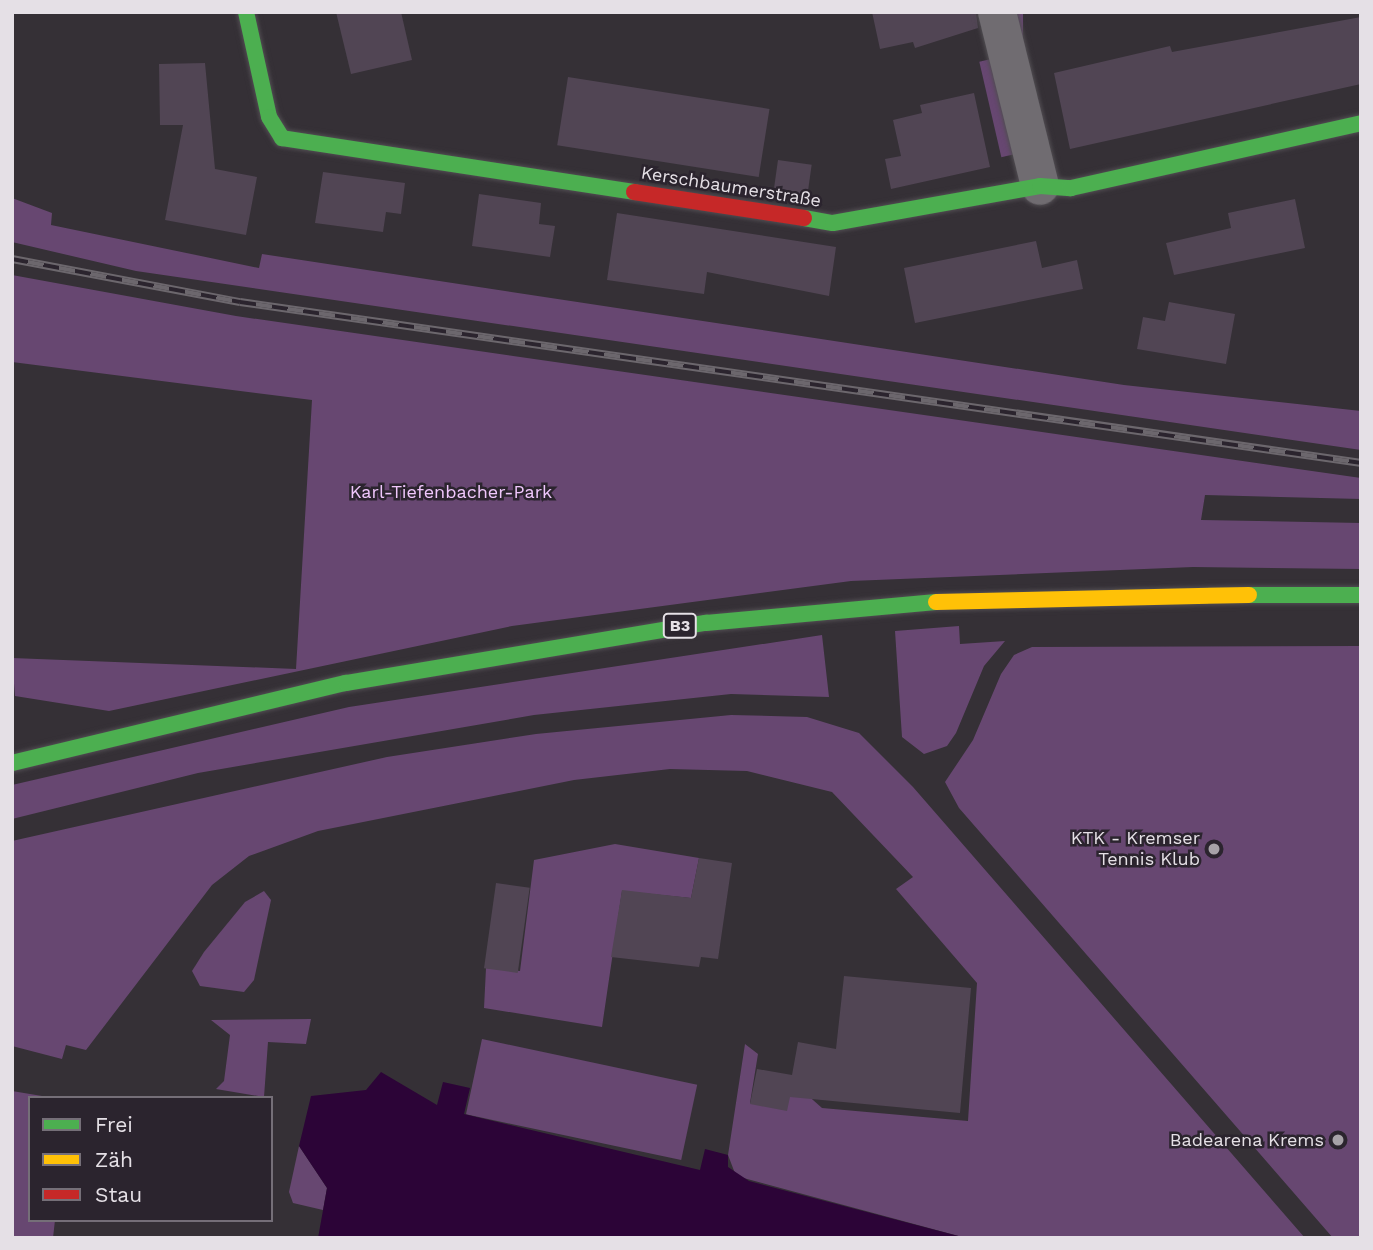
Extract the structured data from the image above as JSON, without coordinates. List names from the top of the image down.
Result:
{
  "streets": {
    "main road": ["Kerschbaumerstraße", "B3"]
  },
  "parks": ["Karl-Tiefenbacher-Park"],
  "places": ["KTK - Kremser Tennis Klub", "Badearena Krems"],
  "legend": ["Frei", "Zäh", "Stau"]
}
